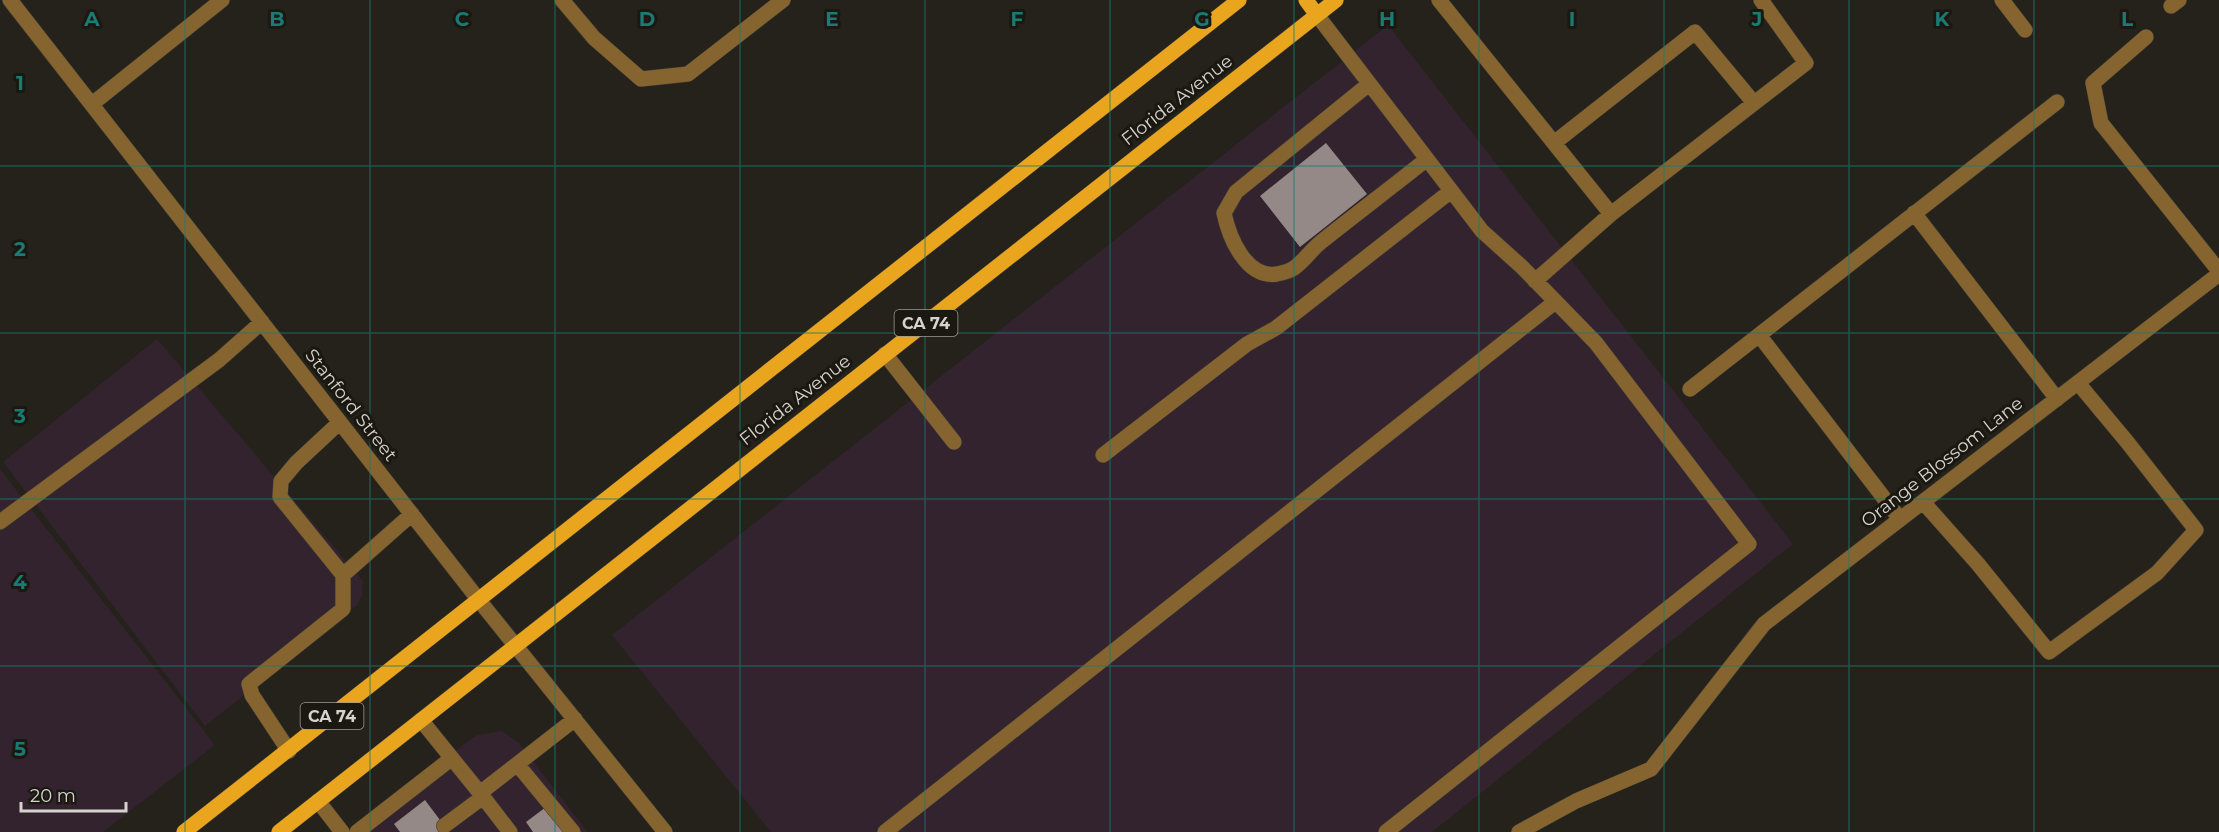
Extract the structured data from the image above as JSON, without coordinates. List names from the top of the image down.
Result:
{
  "streets": {
    "main road": ["Florida Avenue", "CA 74"],
    "street": ["Stanford Street", "Orange Blossom Lane"]
  },
  "crossings": [
    ["Florida Avenue", "Stanford Street"],
    ["CA 74", "Stanford Street"]
  ],
  "scale_bar": "20 m",
  "grid": {
    "columns": [
      "A",
      "B",
      "C",
      "D",
      "E",
      "F",
      "G",
      "H",
      "I",
      "J",
      "K",
      "L"
    ],
    "rows": [
      "1",
      "2",
      "3",
      "4",
      "5"
    ]
  }
}
